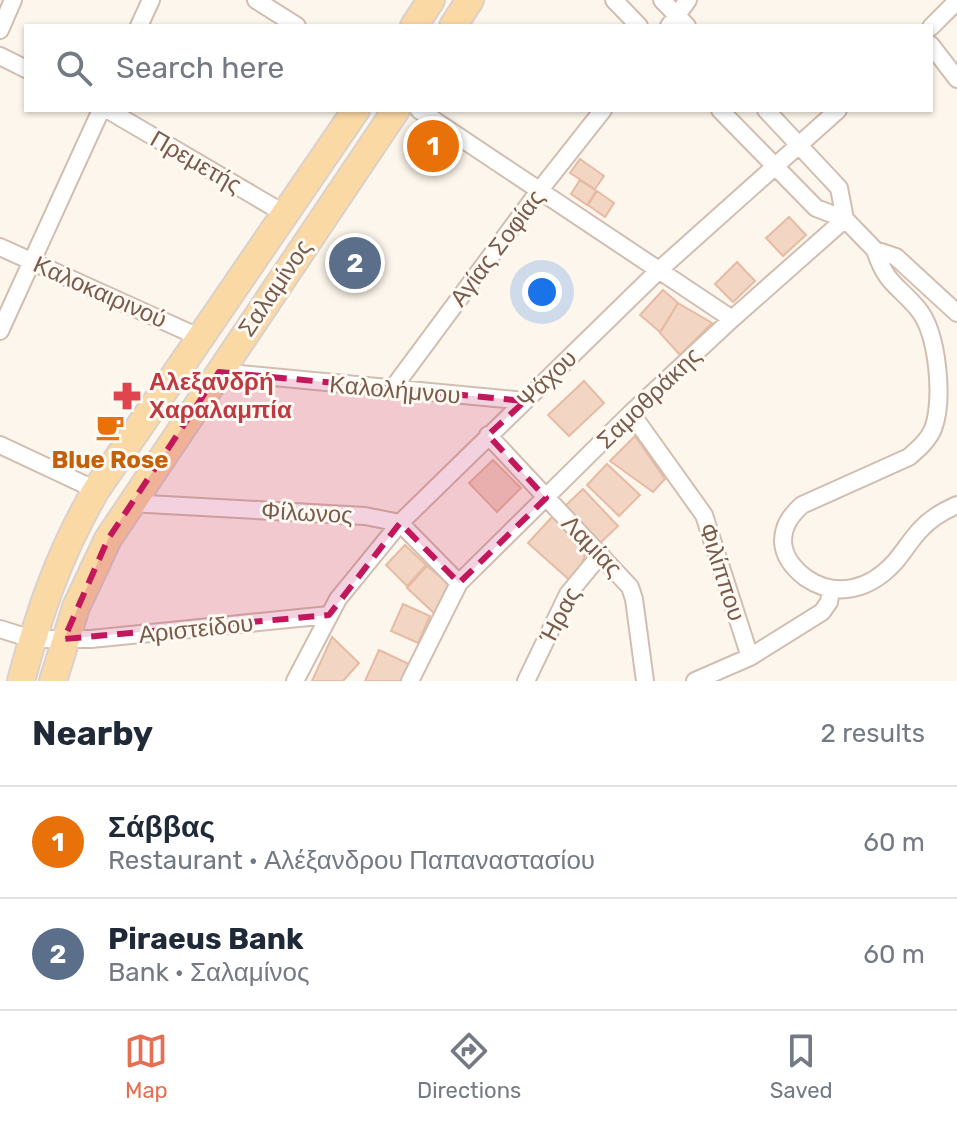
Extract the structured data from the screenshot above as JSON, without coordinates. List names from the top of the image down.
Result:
{
  "streets": {
    "main road": ["Σαλαμίνος"],
    "street": [
      "Πρεμετής",
      "Αγίας Σοφίας",
      "Καλοκαιρινού",
      "Ψάχου",
      "Καλολήμνου",
      "Σαμοθράκης",
      "Φίλωνος",
      "Λαμίας",
      "Φιλίππου",
      "Ήρας",
      "Αριστείδου"
    ]
  },
  "crossings": [
    ["Πρεμετής", "Σαλαμίνος"],
    ["Αγίας Σοφίας", "Καλολήμνου"],
    ["Σαλαμίνος", "Καλοκαιρινού"],
    ["Σαλαμίνος", "Καλολήμνου"],
    ["Σαλαμίνος", "Φίλωνος"],
    ["Σαλαμίνος", "Αριστείδου"],
    ["Ψάχου", "Καλολήμνου"],
    ["Ψάχου", "Φίλωνος"],
    ["Ψάχου", "Λαμίας"],
    ["Ψάχου", "Αριστείδου"],
    ["Σαμοθράκης", "Λαμίας"],
    ["Σαμοθράκης", "Φιλίππου"],
    ["Λαμίας", "Ήρας"]
  ],
  "places": {
    "pharmacy": ["Αλεξανδρή Χαραλαμπία"],
    "cafe": ["Blue Rose"]
  },
  "page": {
    "search": "Search here",
    "pins": ["1", "2"],
    "heading": ["Nearby", "2 results"],
    "list": [
      {
        "mark": "1",
        "name": "Σάββας",
        "note": "Restaurant · Αλέξανδρου Παπαναστασίου",
        "value": "60 m"
      },
      {
        "mark": "2",
        "name": "Piraeus Bank",
        "note": "Bank · Σαλαμίνος",
        "value": "60 m"
      }
    ],
    "nav": ["Map", "Directions", "Saved"]
  }
}
